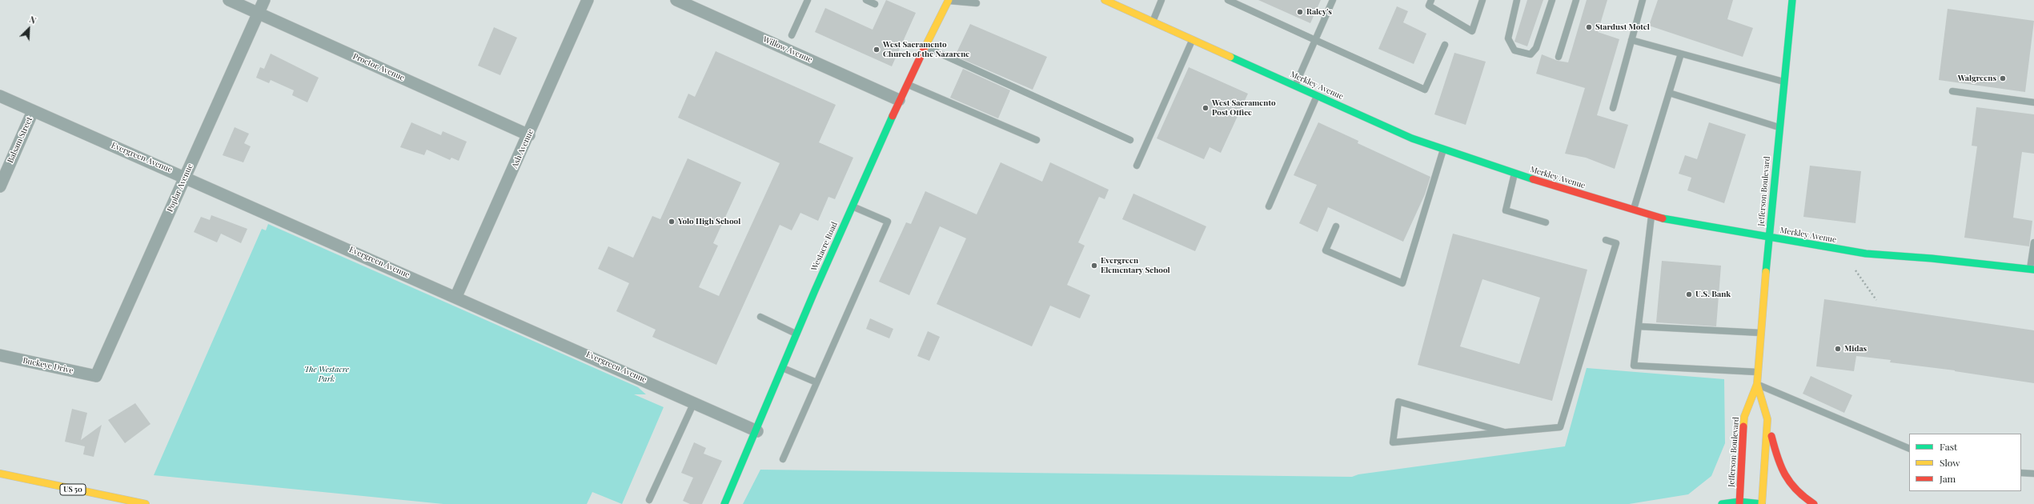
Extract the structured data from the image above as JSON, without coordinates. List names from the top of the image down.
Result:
{
  "streets": {
    "main road": [
      "Merkley Avenue",
      "Jefferson Boulevard",
      "Westacre Road",
      "US 50"
    ],
    "street": [
      "Willow Avenue",
      "Proctor Avenue",
      "Balsam Street",
      "Ash Avenue",
      "Evergreen Avenue",
      "Poplar Avenue",
      "Buckeye Drive"
    ]
  },
  "crossings": [
    ["Willow Avenue", "Westacre Road"],
    ["Proctor Avenue", "Ash Avenue"],
    ["Proctor Avenue", "Poplar Avenue"],
    ["Merkley Avenue", "Jefferson Boulevard"],
    ["Balsam Street", "Evergreen Avenue"],
    ["Ash Avenue", "Evergreen Avenue"],
    ["Evergreen Avenue", "Poplar Avenue"],
    ["Evergreen Avenue", "Westacre Road"],
    ["Poplar Avenue", "Buckeye Drive"]
  ],
  "parks": ["The Westacre Park"],
  "places": [
    "Raley's",
    "Stardust Motel",
    "West Sacramento Church of the Nazarene",
    "Walgreens",
    "West Sacramento Post Office",
    "Yolo High School",
    "Evergreen Elementary School",
    "U.S. Bank",
    "Midas"
  ],
  "legend": ["Fast", "Slow", "Jam"],
  "north": "top right"
}
